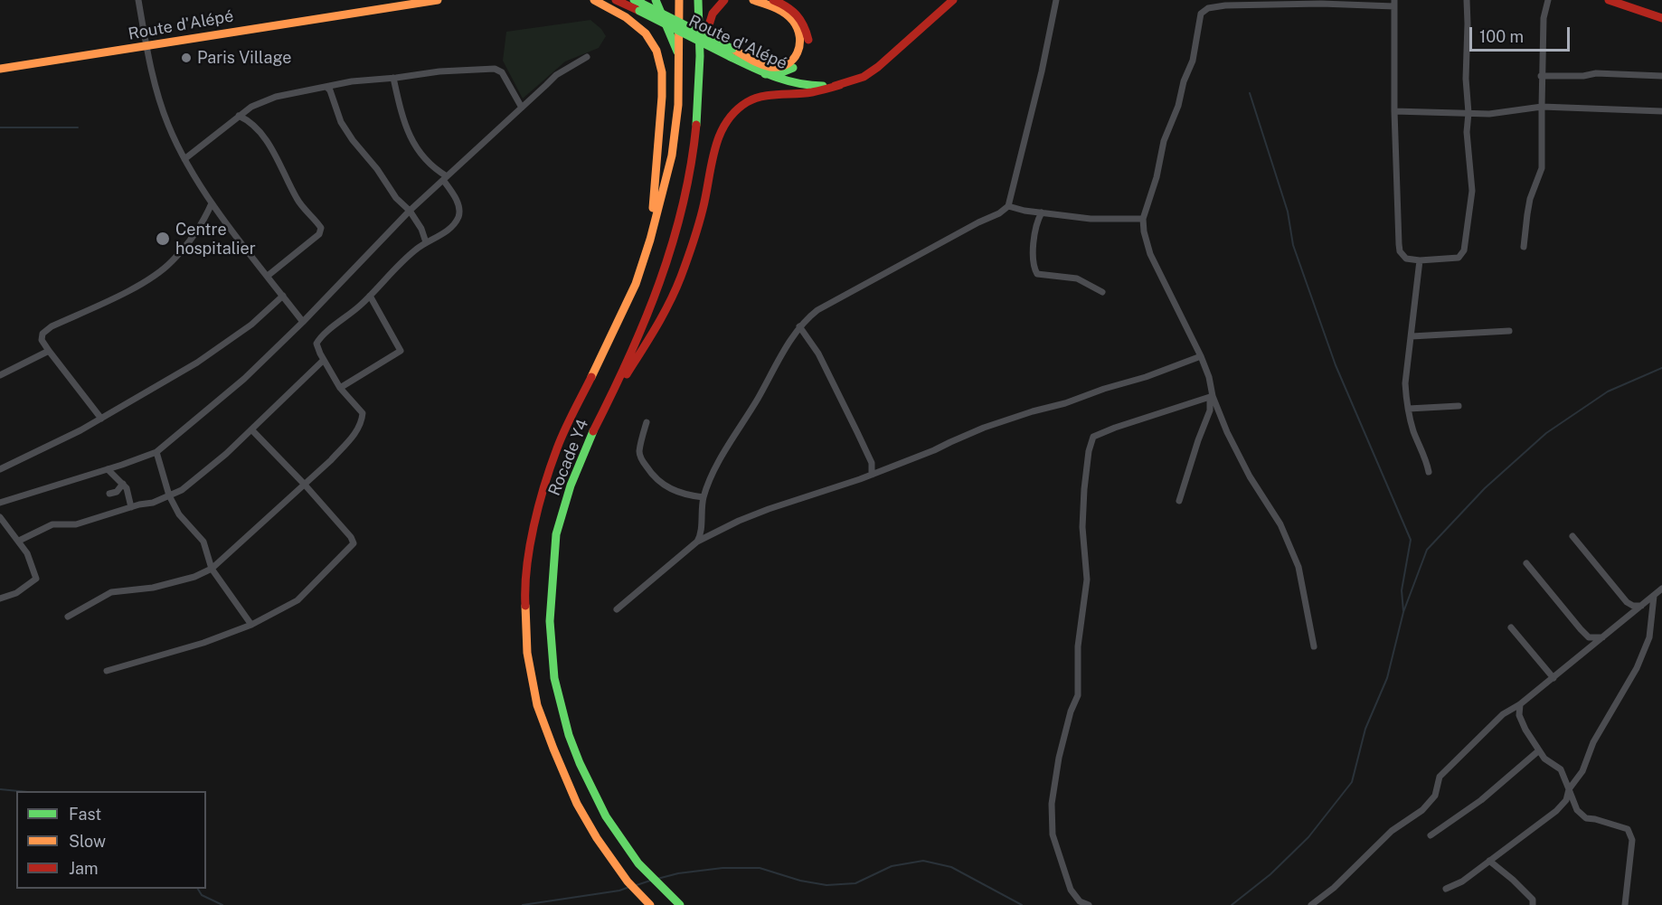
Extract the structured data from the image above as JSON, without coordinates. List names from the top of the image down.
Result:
{
  "streets": {
    "main road": ["Route d'Alépé", "Rocade Y4"]
  },
  "places": ["Paris Village", "Centre hospitalier"],
  "legend": ["Fast", "Slow", "Jam"],
  "scale_bar": "100 m"
}
